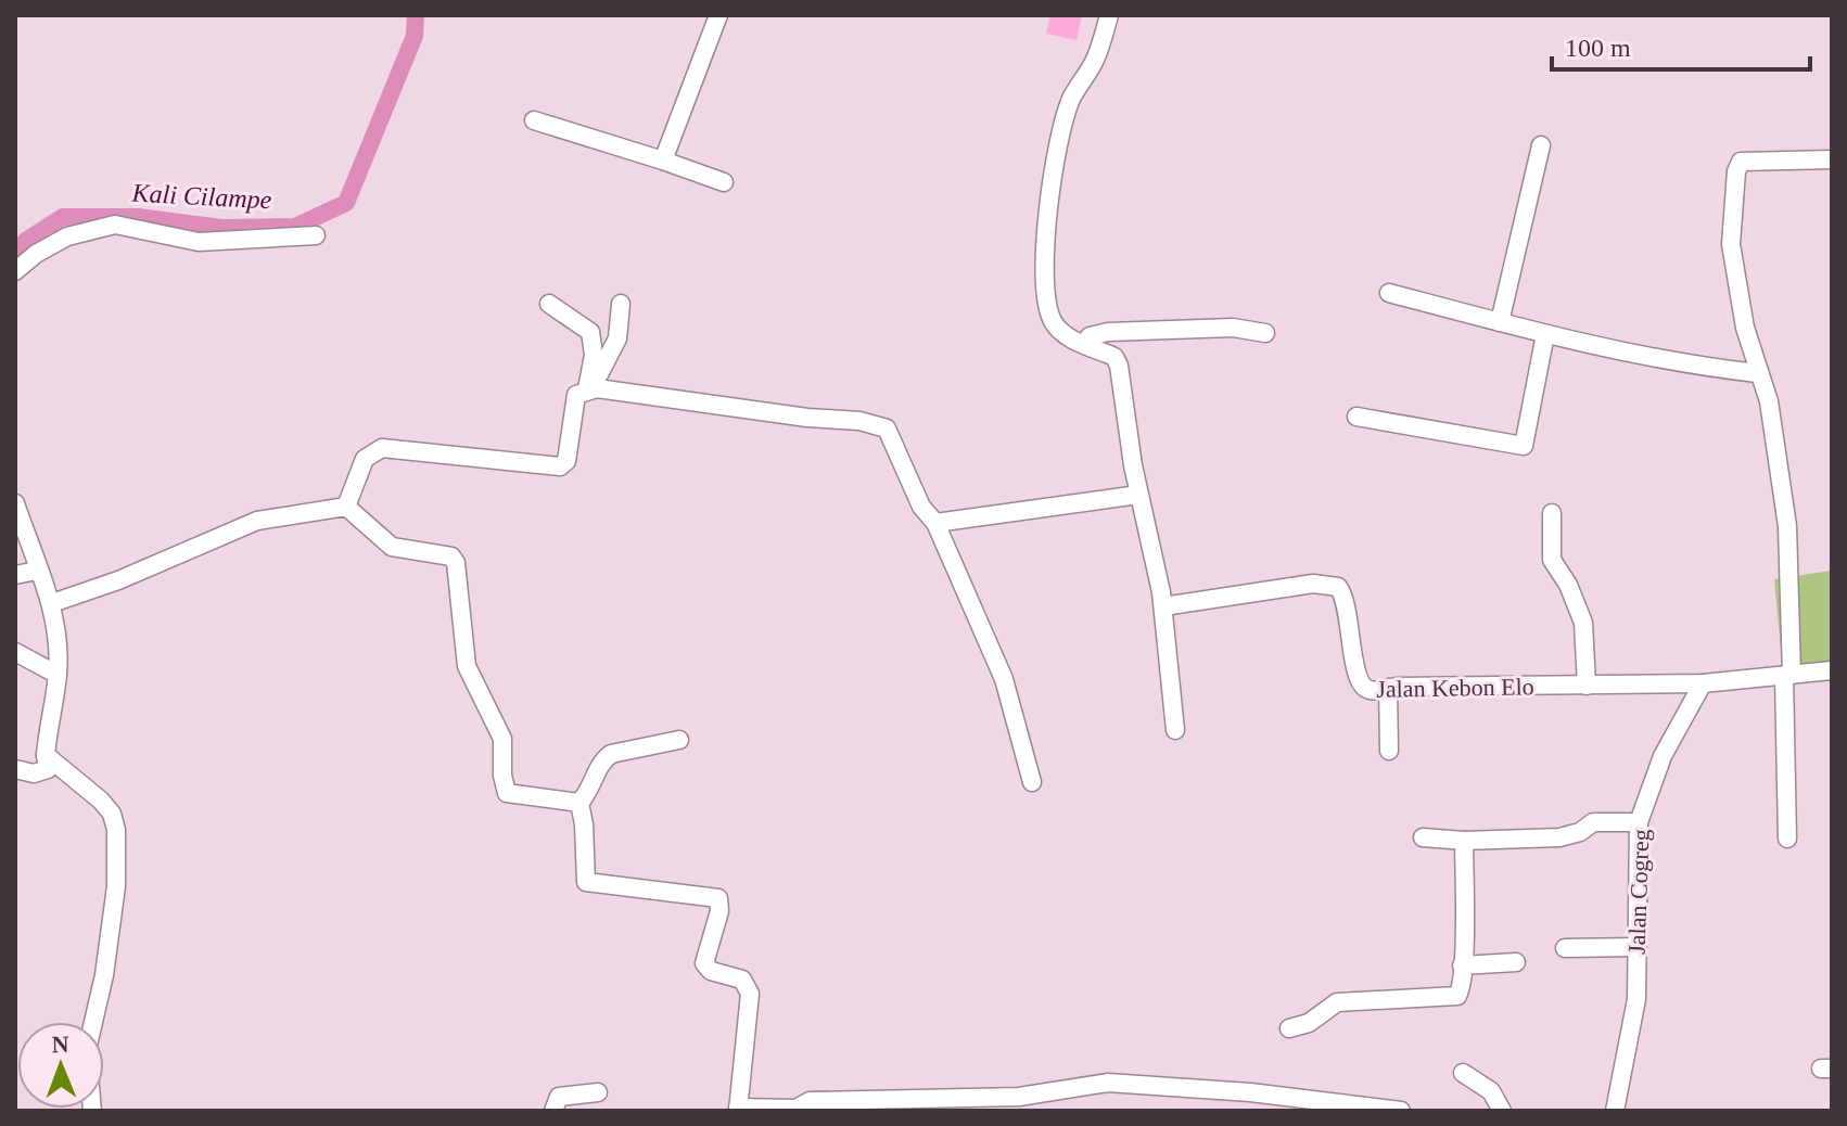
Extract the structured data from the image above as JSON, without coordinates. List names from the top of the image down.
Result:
{
  "streets": {
    "street": ["Jalan Kebon Elo", "Jalan Cogreg"]
  },
  "crossings": [
    ["Jalan Kebon Elo", "Jalan Cogreg"]
  ],
  "water": ["Kali Cilampe"],
  "scale_bar": "100 m",
  "north": "top"
}
